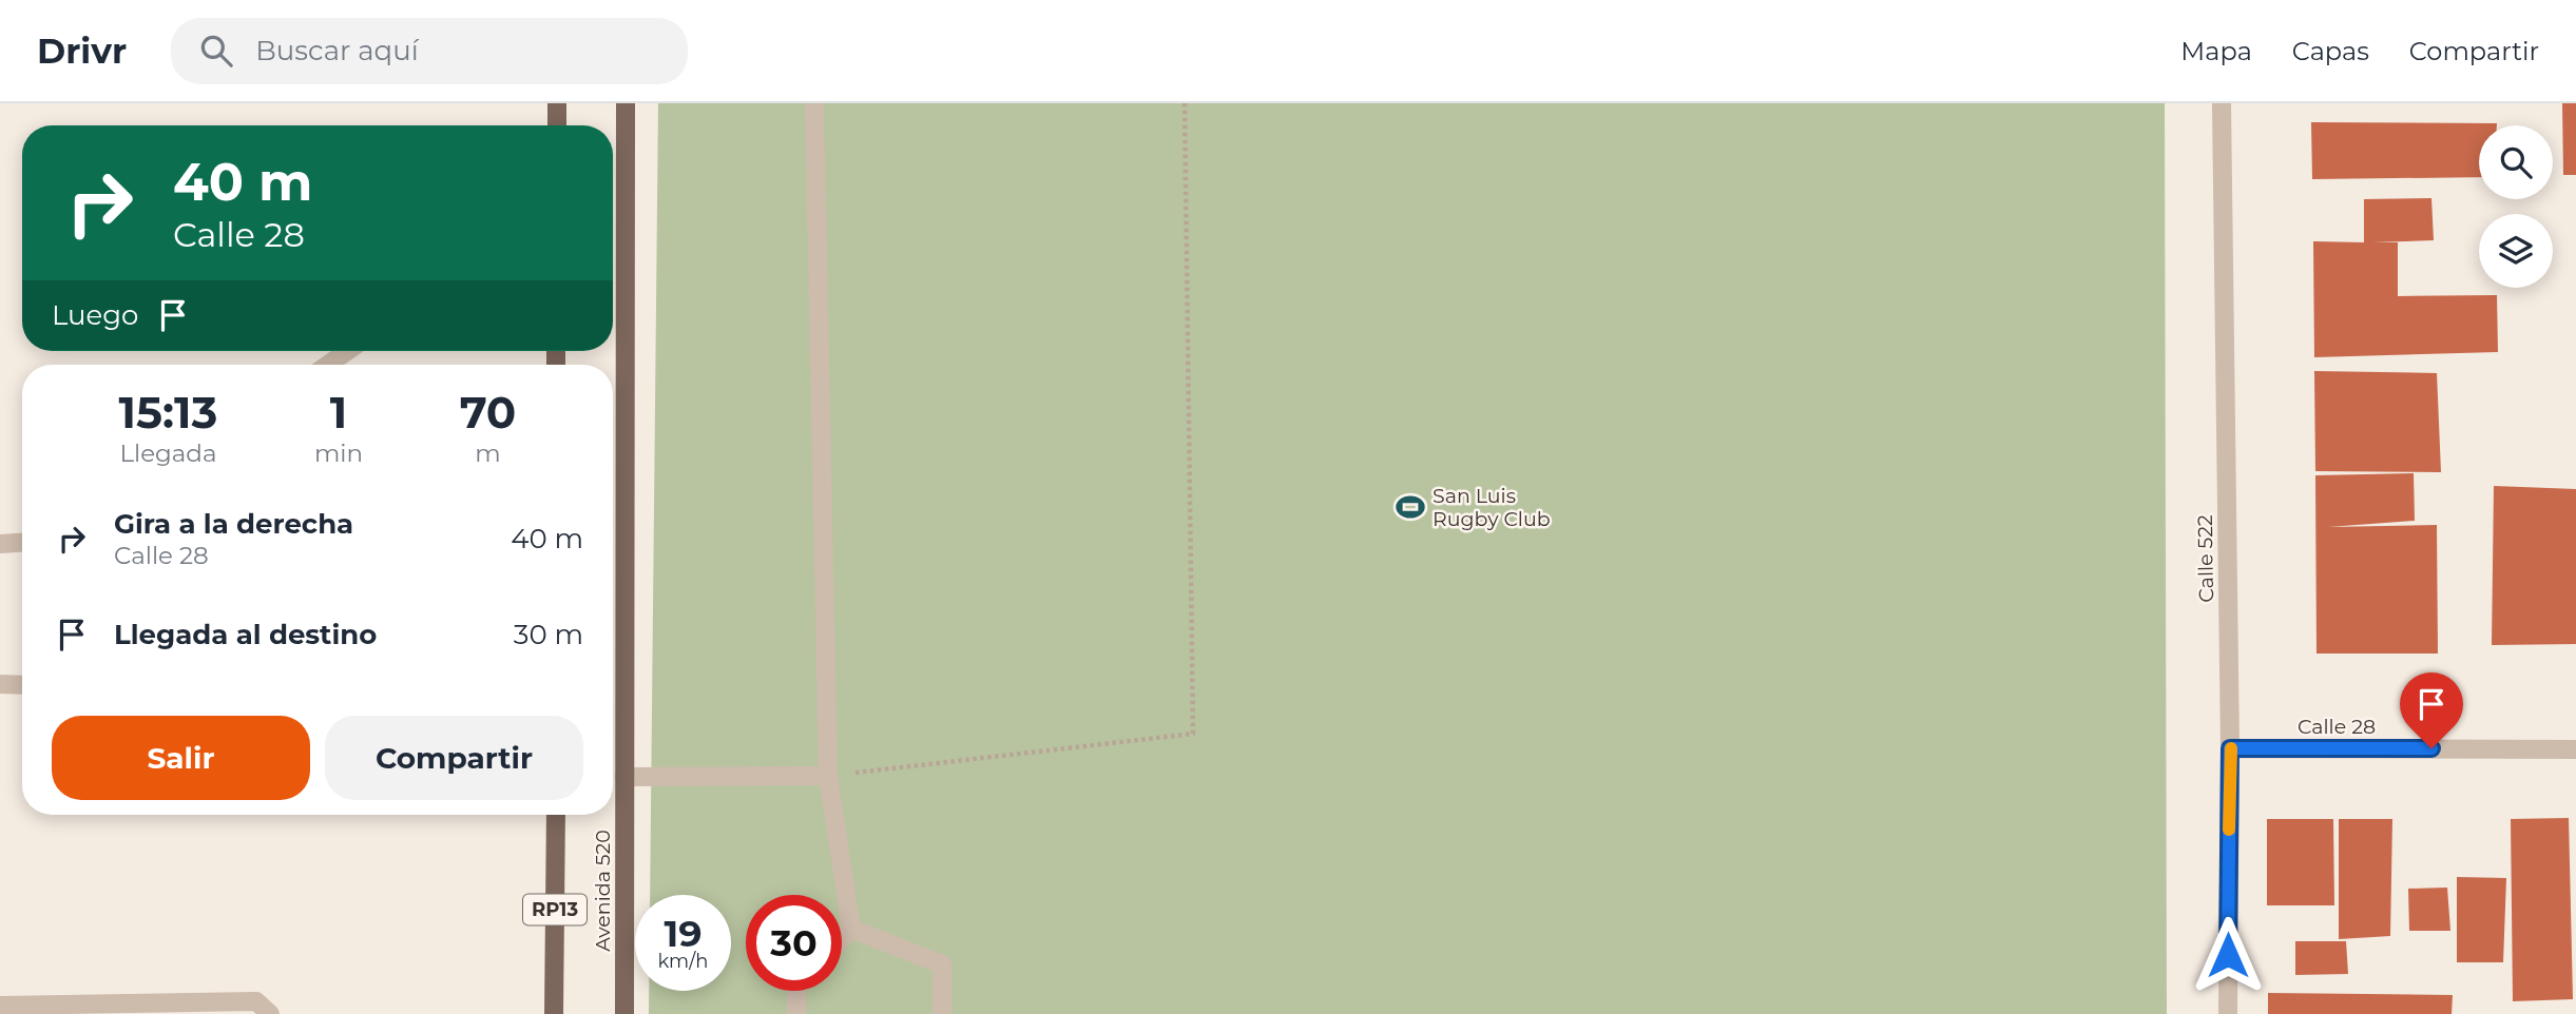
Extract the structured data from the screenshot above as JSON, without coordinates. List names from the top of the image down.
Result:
{
  "streets": {
    "main road": ["Avenida 520", "RP13"],
    "street": ["Calle 522", "Calle 28"]
  },
  "crossings": [
    ["Calle 522", "Calle 28"]
  ],
  "places": {
    "sports": ["San Luis Rugby Club"]
  },
  "page": {
    "header": "Drivr",
    "search": "Buscar aquí",
    "nav": ["Mapa", "Capas", "Compartir"],
    "turn": ["40 m", "Calle 28"],
    "then": "Luego",
    "eta": [
      "15:13",
      "Llegada",
      "1",
      "min",
      "70",
      "m"
    ],
    "list": [
      {
        "name": "Gira a la derecha",
        "note": "Calle 28",
        "value": "40 m"
      },
      {
        "name": "Llegada al destino",
        "value": "30 m"
      }
    ],
    "buttons": ["Salir", "Compartir"],
    "speed": "19 km/h",
    "limit": "30"
  }
}
